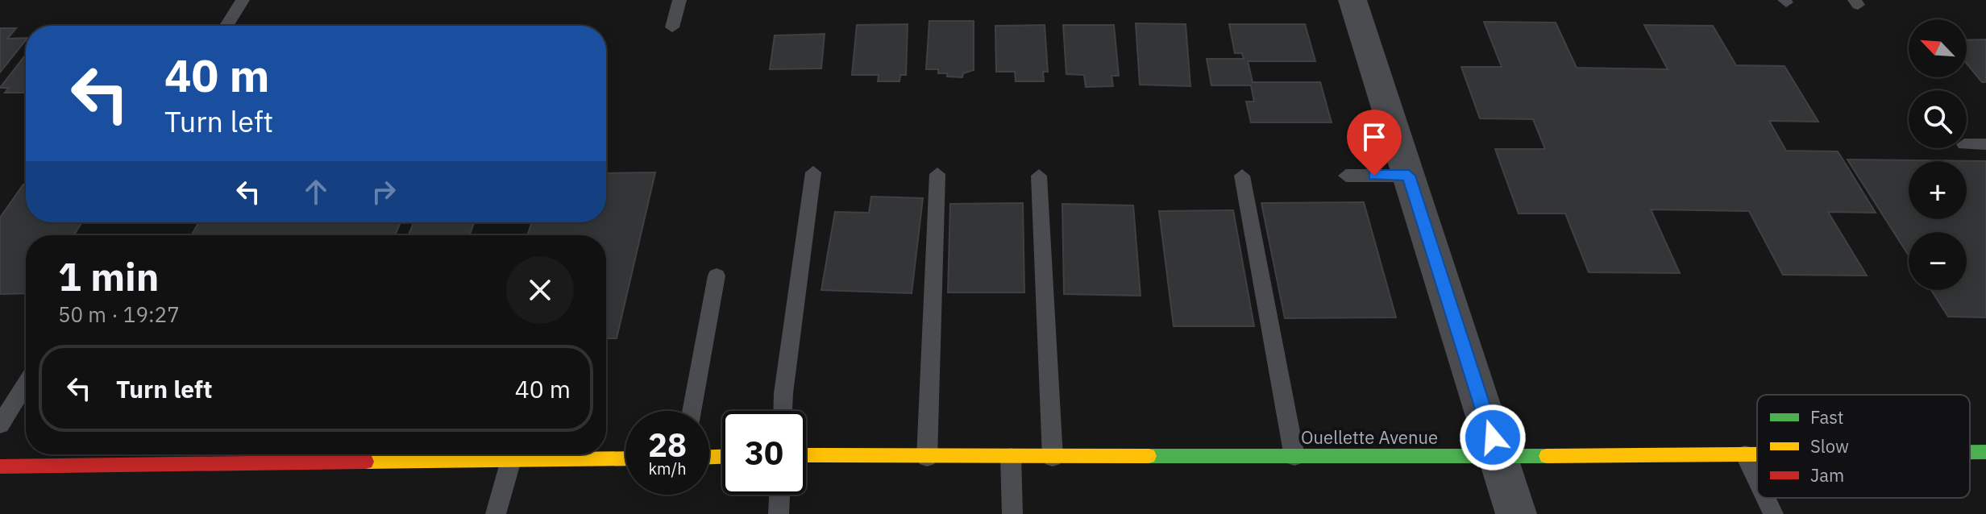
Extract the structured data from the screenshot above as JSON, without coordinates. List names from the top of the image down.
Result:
{
  "streets": {
    "main road": ["Ouellette Avenue"]
  },
  "legend": ["Fast", "Slow", "Jam"],
  "north": "top left",
  "page": {
    "map_buttons": ["+", "−"],
    "turn": ["40 m", "Turn left"],
    "heading": ["1 min", "50 m · 19:27"],
    "list": [
      {
        "name": "Turn left",
        "value": "40 m"
      }
    ],
    "speed": "28 km/h",
    "limit": "30"
  }
}
